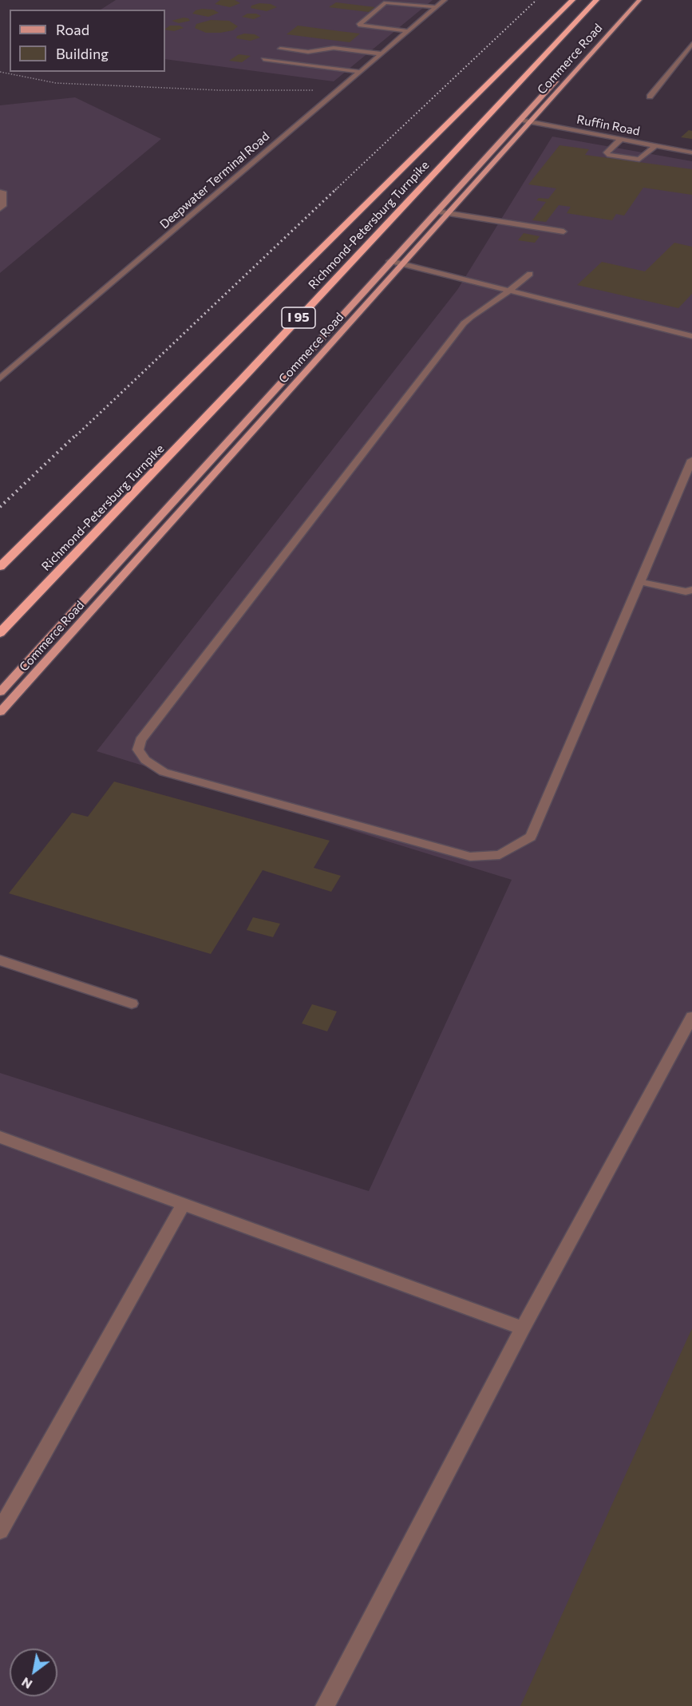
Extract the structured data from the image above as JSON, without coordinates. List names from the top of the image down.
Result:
{
  "streets": {
    "highway": ["Richmond-Petersburg Turnpike", "I 95"],
    "main road": ["Commerce Road"],
    "street": ["Ruffin Road", "Deepwater Terminal Road"]
  },
  "crossings": [
    ["Commerce Road", "Ruffin Road"]
  ],
  "legend": ["Road", "Building"],
  "north": "bottom left"
}
